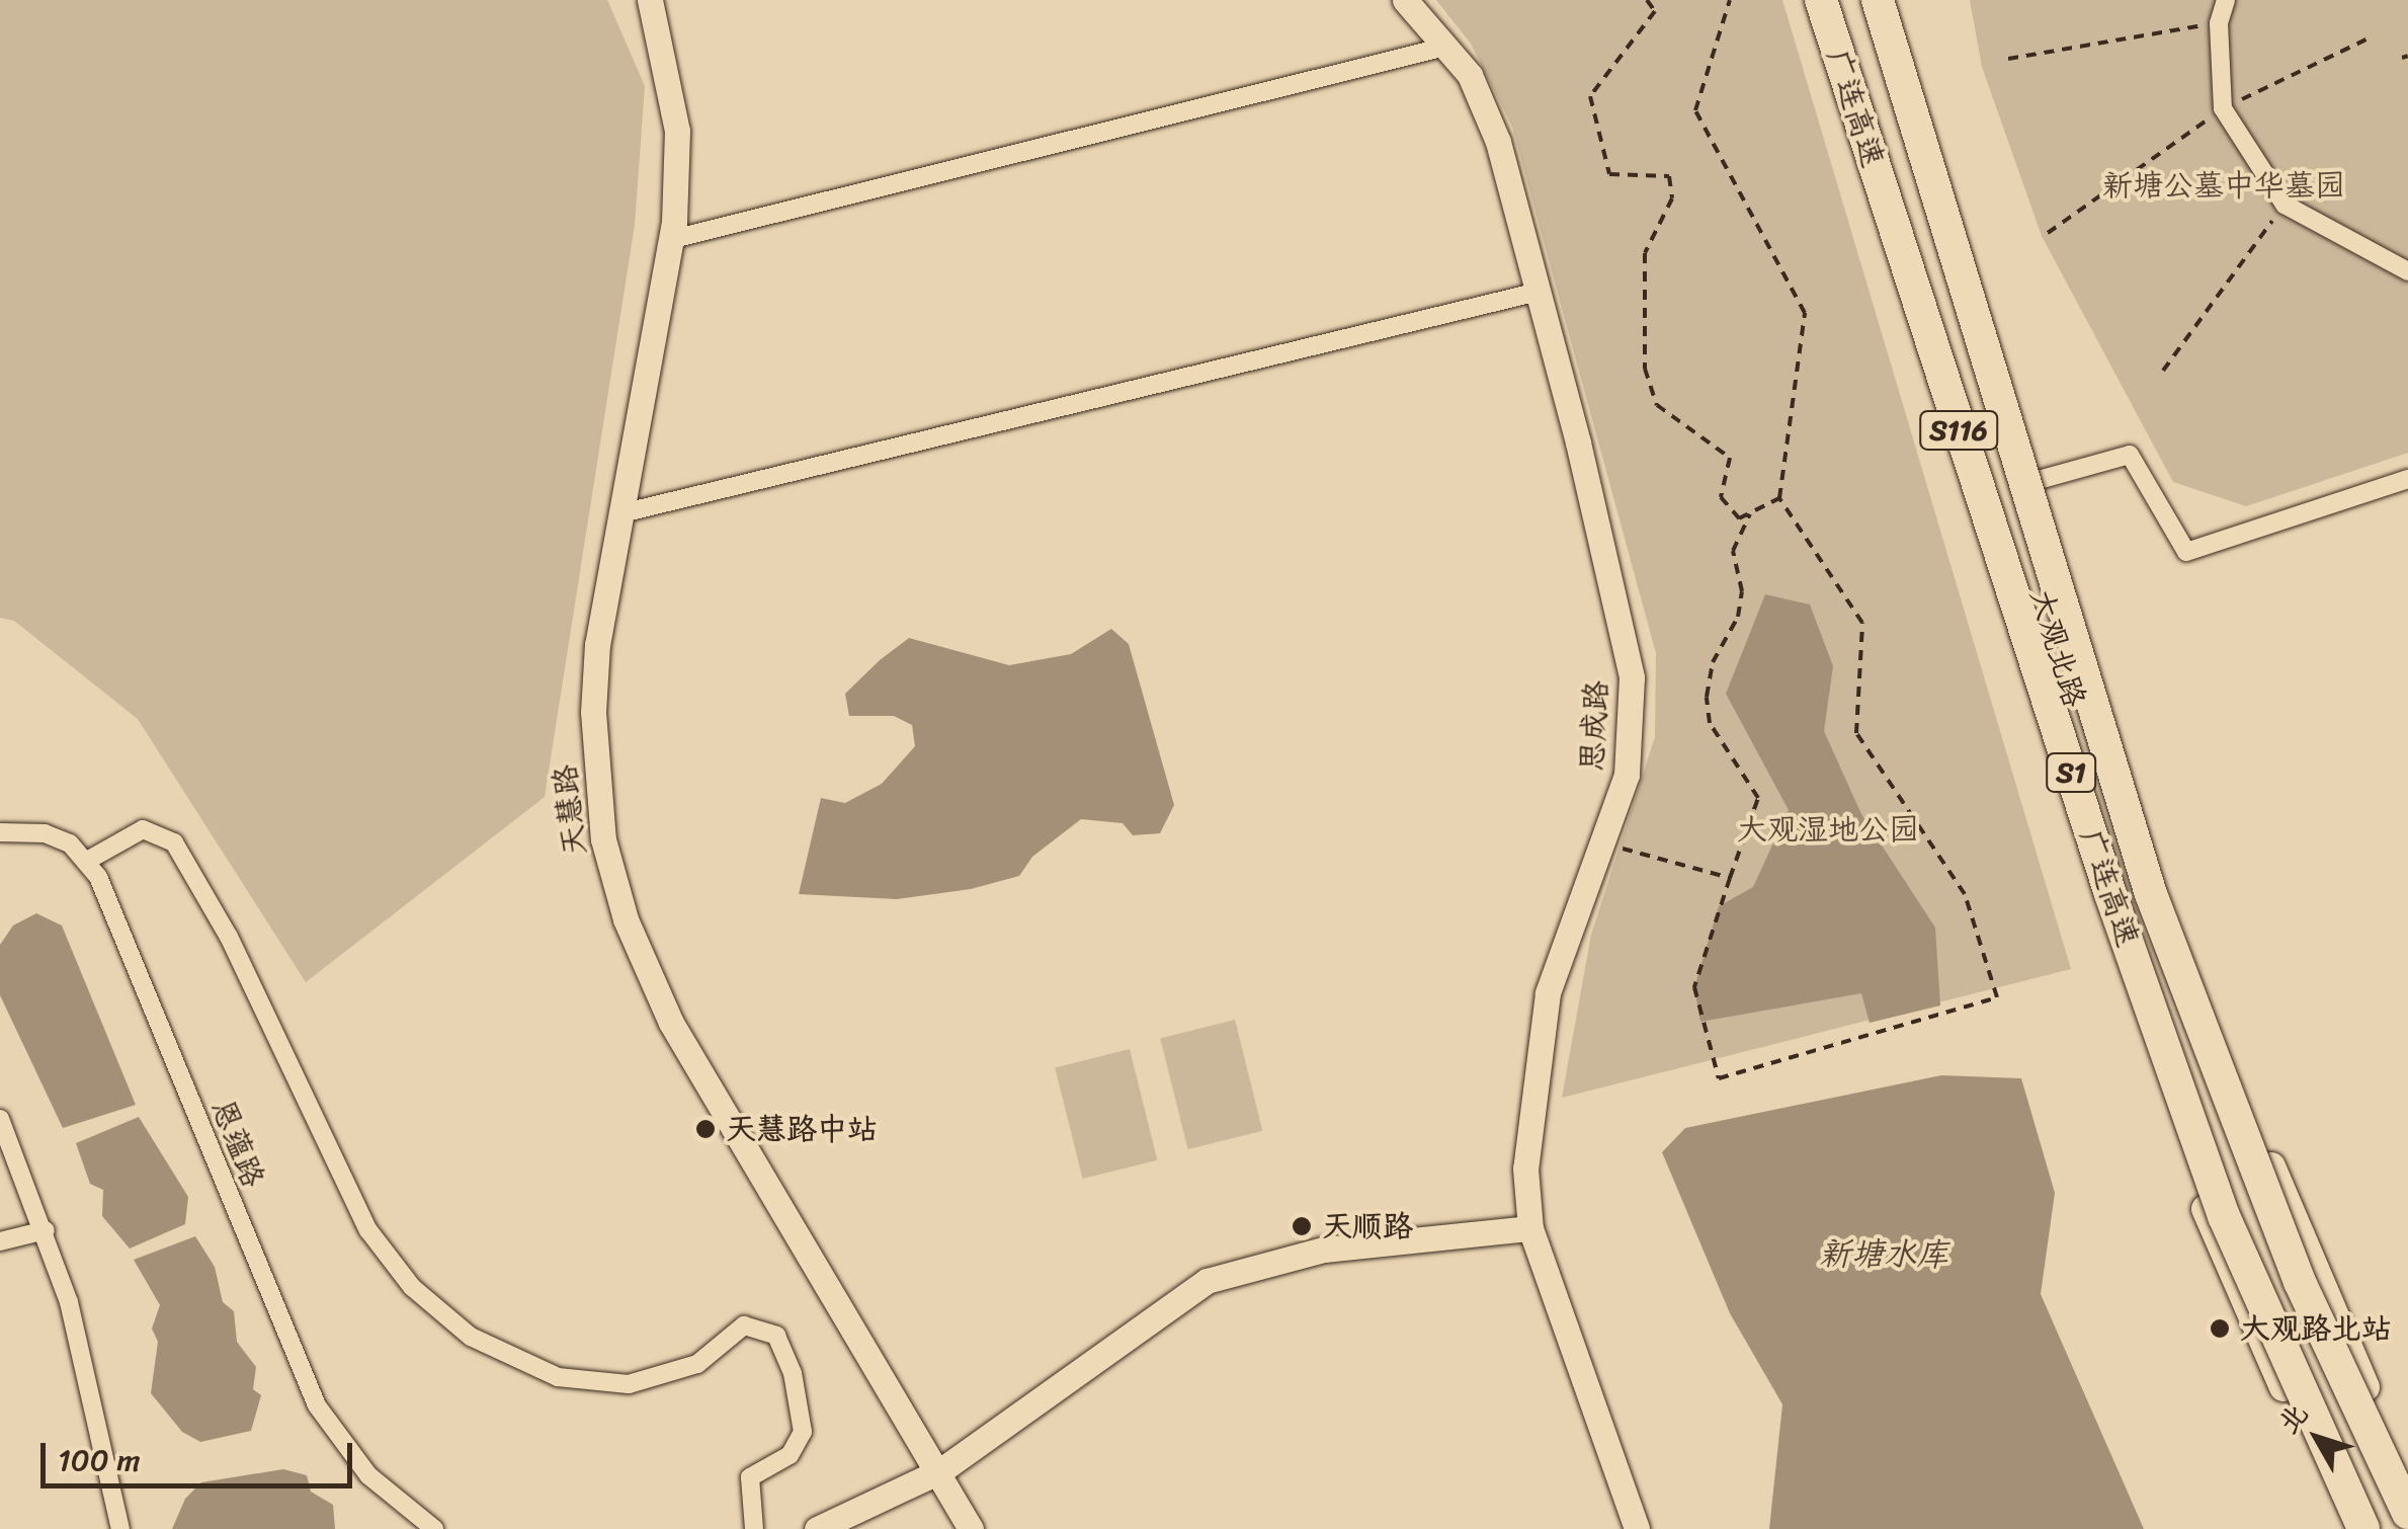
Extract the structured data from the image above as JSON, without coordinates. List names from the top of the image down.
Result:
{
  "streets": {
    "highway": ["广连高速", "S1"],
    "main road": ["S116", "大观北路"],
    "street": ["思成路", "天慧路", "恩蕴路"]
  },
  "crossings": [
    ["广连高速", "大观北路"]
  ],
  "water": ["新塘水库"],
  "parks": ["新塘公墓中华墓园", "大观湿地公园"],
  "places": ["天慧路中站", "天顺路", "大观路北站"],
  "scale_bar": "100 m",
  "north": "top left"
}
